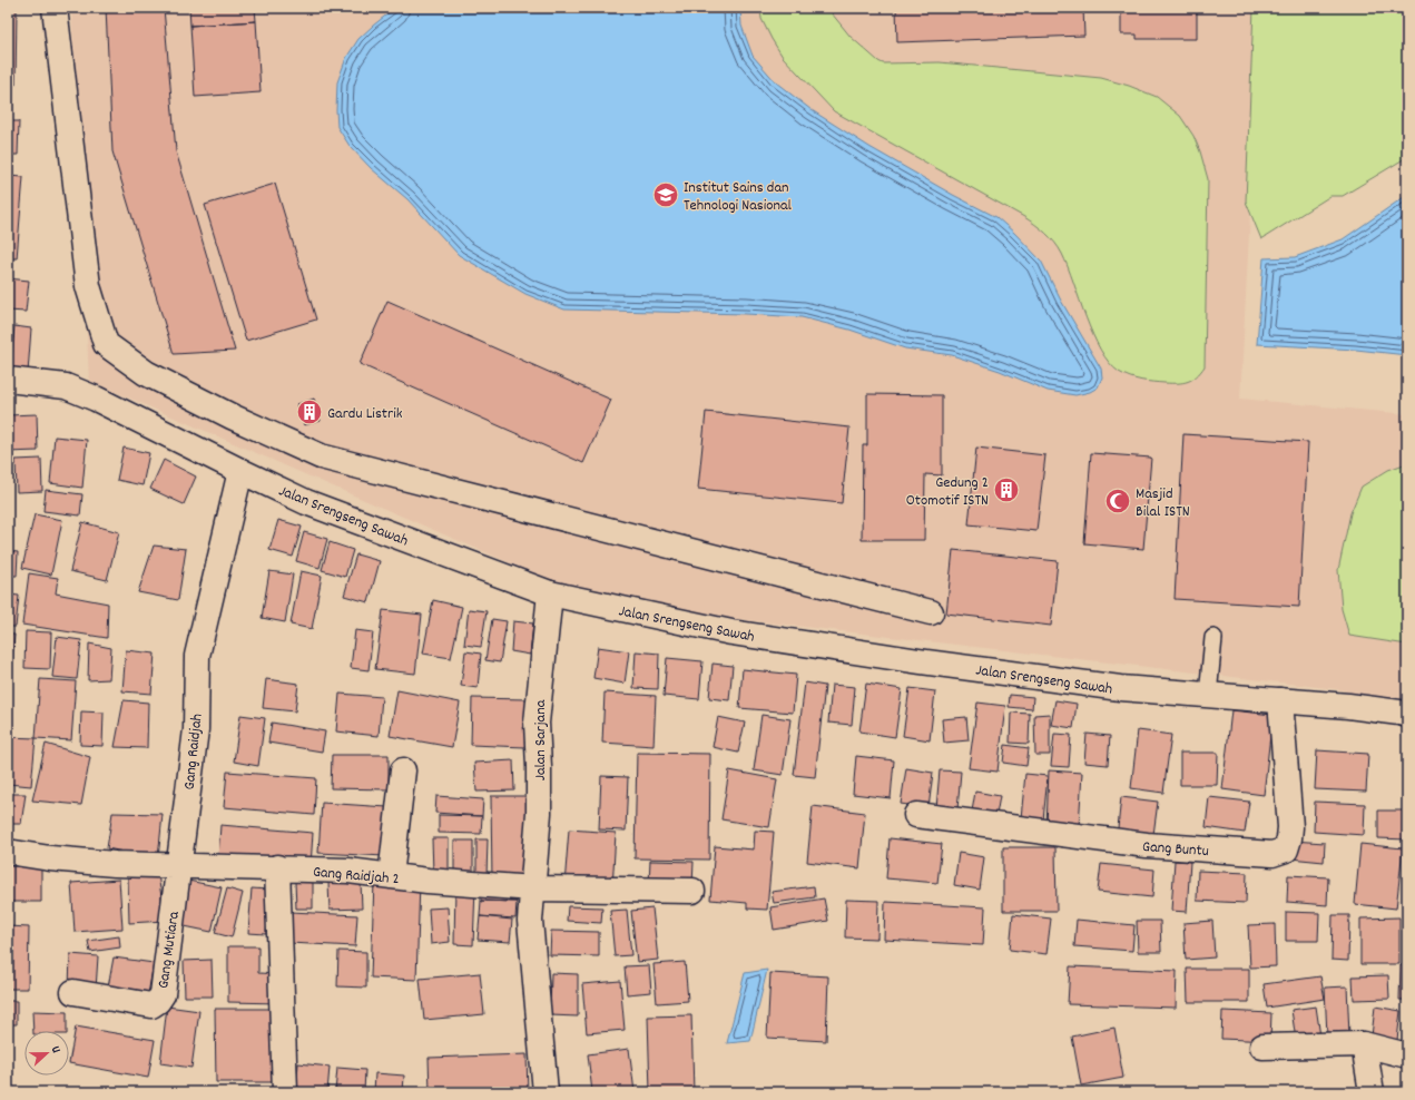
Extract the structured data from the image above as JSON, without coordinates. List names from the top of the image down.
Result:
{
  "streets": {
    "street": [
      "Jalan Srengseng Sawah",
      "Jalan Sarjana",
      "Gang Raidjah",
      "Gang Buntu",
      "Gang Raidjah 2",
      "Gang Mutiara"
    ]
  },
  "crossings": [
    ["Jalan Srengseng Sawah", "Jalan Sarjana"],
    ["Jalan Srengseng Sawah", "Gang Raidjah"],
    ["Jalan Srengseng Sawah", "Gang Buntu"],
    ["Jalan Sarjana", "Gang Raidjah 2"],
    ["Gang Raidjah", "Gang Raidjah 2"],
    ["Gang Raidjah", "Gang Mutiara"],
    ["Gang Raidjah 2", "Gang Mutiara"]
  ],
  "places": {
    "school or university": ["Institut Sains dan Tehnologi Nasional"],
    "building": ["Gardu Listrik", "Gedung 2 Otomotif ISTN"],
    "mosque": ["Masjid Bilal ISTN"]
  },
  "north": "right"
}
